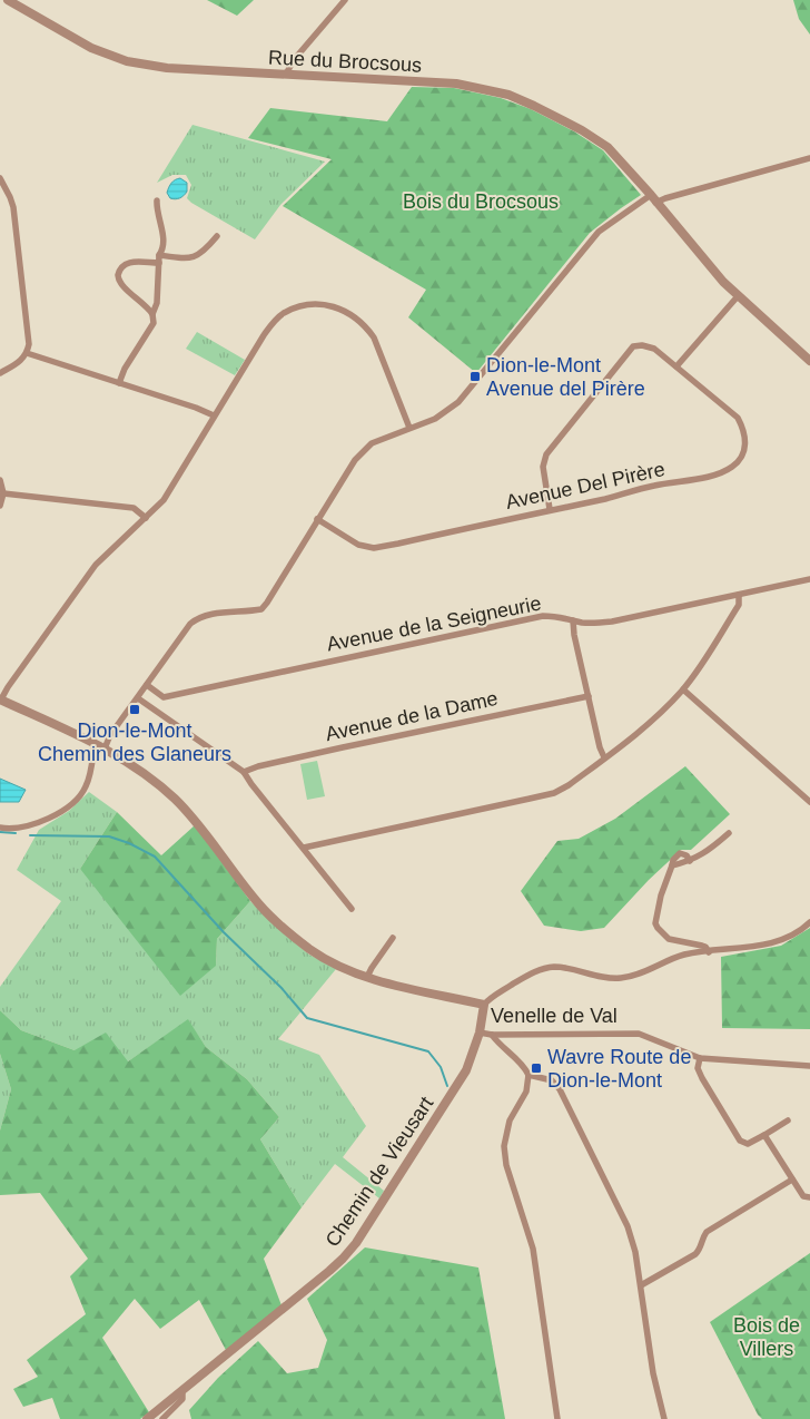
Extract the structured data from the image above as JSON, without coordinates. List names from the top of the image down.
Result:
{
  "streets": {
    "street": [
      "Rue du Brocsous",
      "Avenue Del Pirère",
      "Avenue de la Seigneurie",
      "Avenue de la Dame",
      "Venelle de Val",
      "Chemin de Vieusart"
    ]
  },
  "crossings": [
    ["Venelle de Val", "Chemin de Vieusart"]
  ],
  "parks": ["Bois du Brocsous", "Bois de Villers"],
  "places": {
    "transit": ["Dion-le-Mont Avenue del Pirère", "Dion-le-Mont Chemin des Glaneurs", "Wavre Route de Dion-le-Mont"]
  }
}
